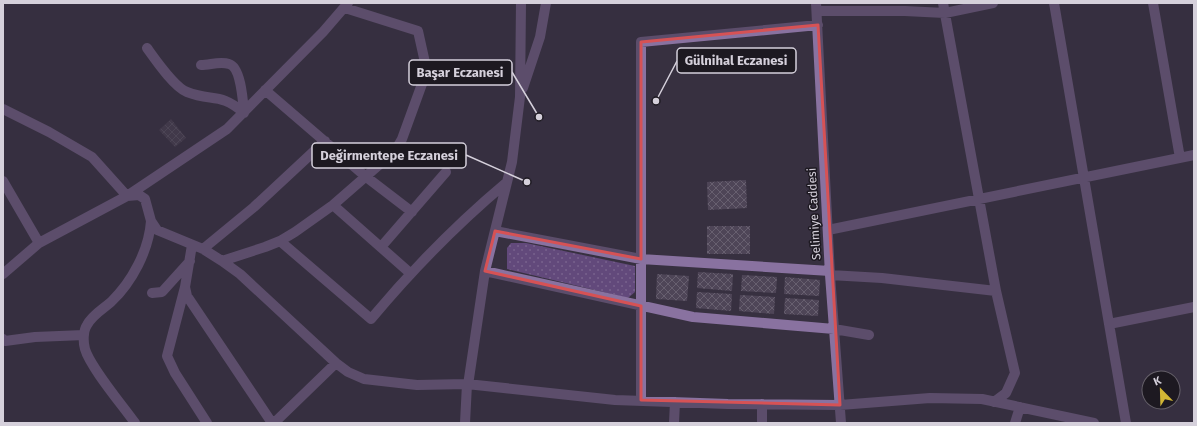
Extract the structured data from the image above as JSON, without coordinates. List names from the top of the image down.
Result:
{
  "streets": {
    "street": ["Selimiye Caddesi"]
  },
  "places": ["Gülnihal Eczanesi", "Başar Eczanesi", "Değirmentepe Eczanesi"],
  "north": "top left"
}
